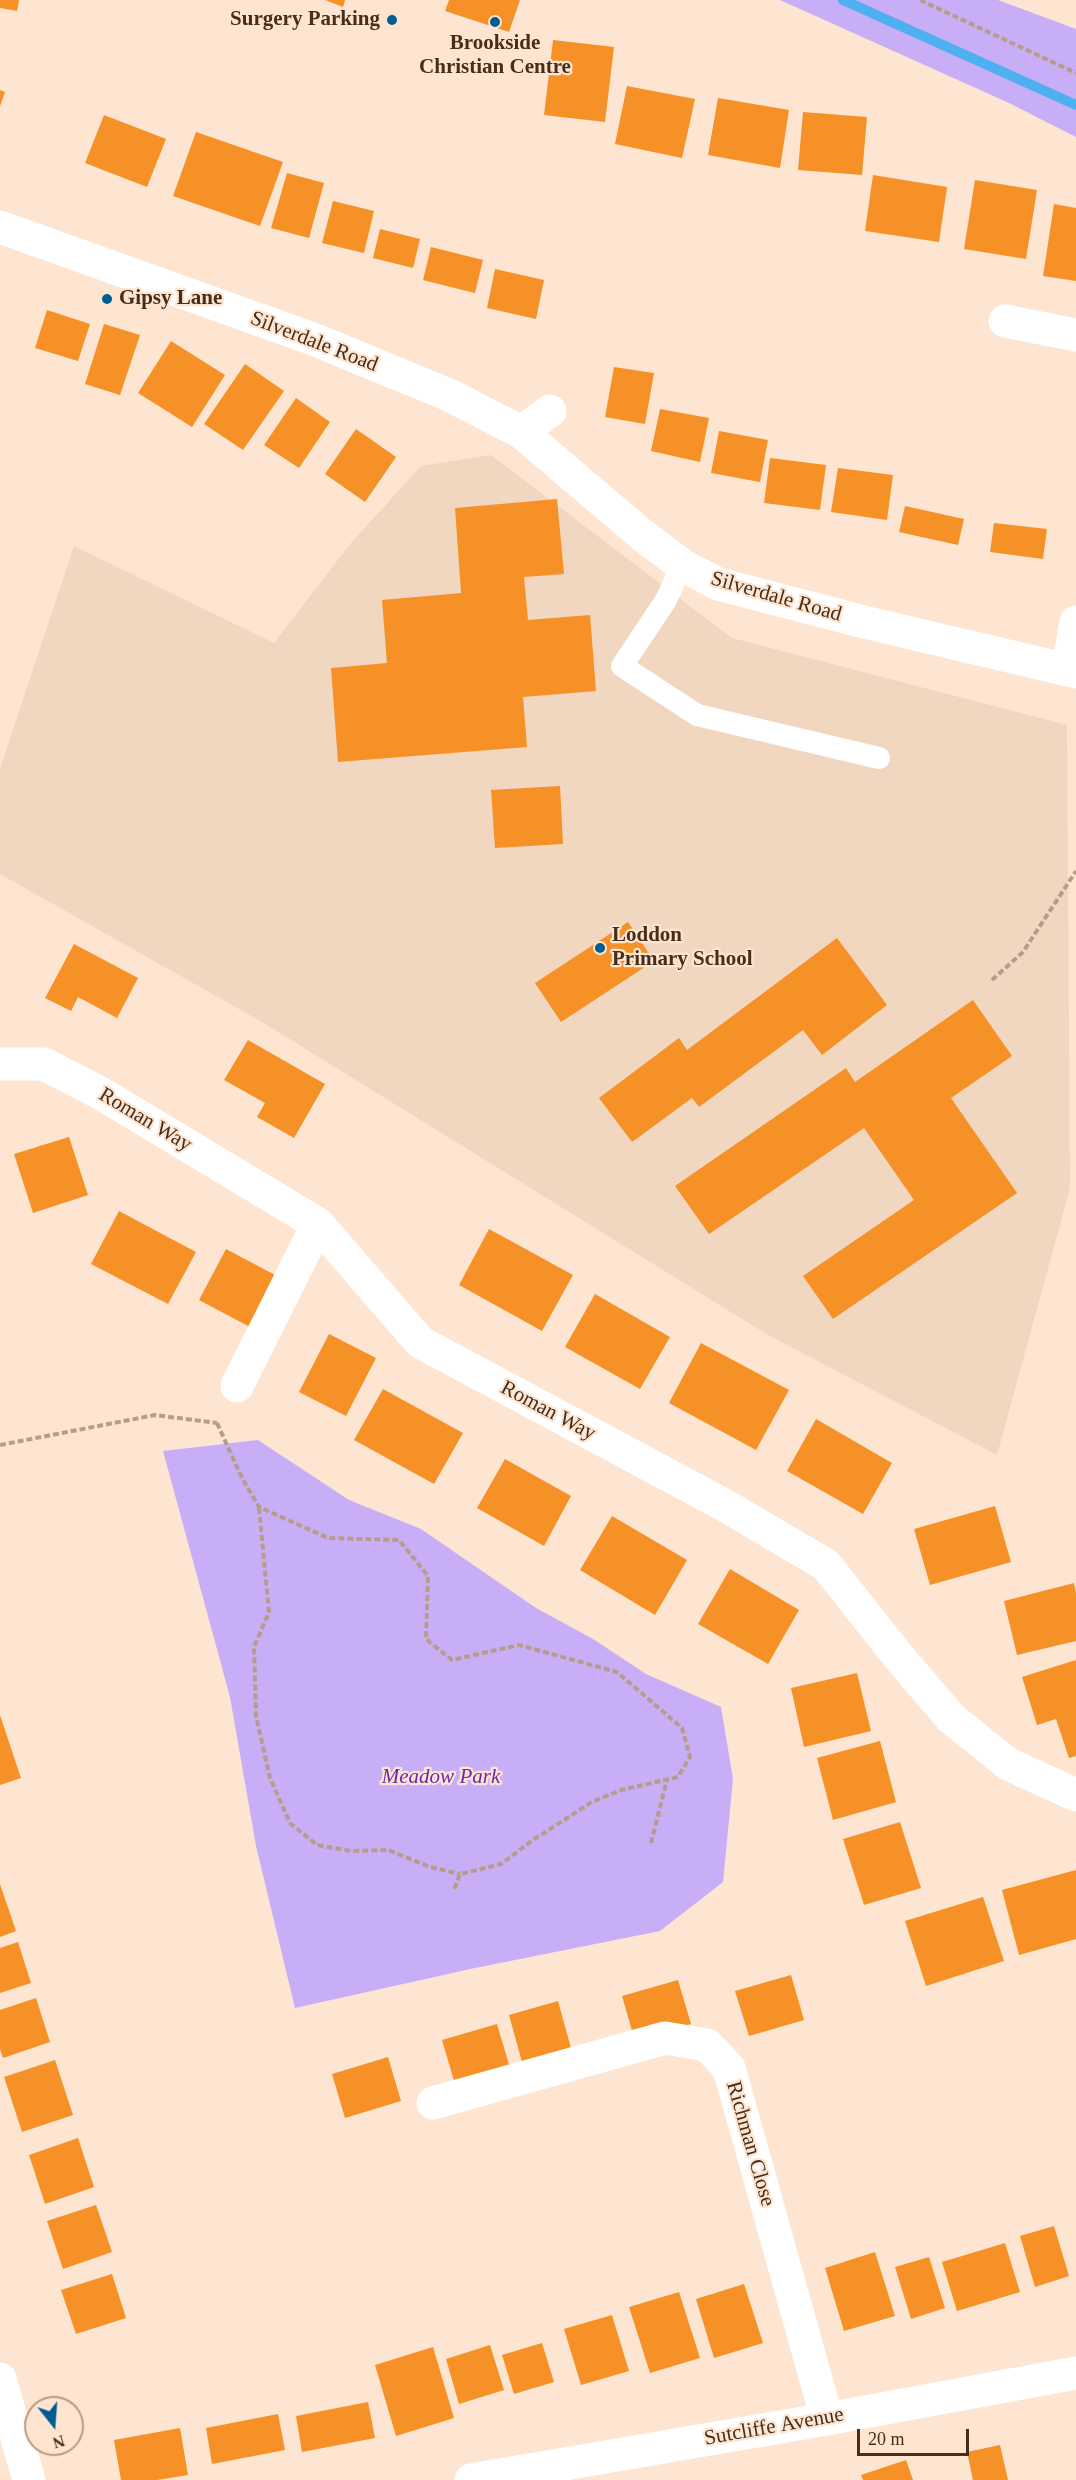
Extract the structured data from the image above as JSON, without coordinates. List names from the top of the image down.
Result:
{
  "streets": {
    "street": [
      "Silverdale Road",
      "Roman Way",
      "Richman Close",
      "Sutcliffe Avenue"
    ]
  },
  "crossings": [
    ["Richman Close", "Sutcliffe Avenue"]
  ],
  "parks": ["Meadow Park"],
  "places": [
    "Surgery Parking",
    "Brookside Christian Centre",
    "Gipsy Lane",
    "Loddon Primary School"
  ],
  "scale_bar": "20 m",
  "north": "bottom"
}
